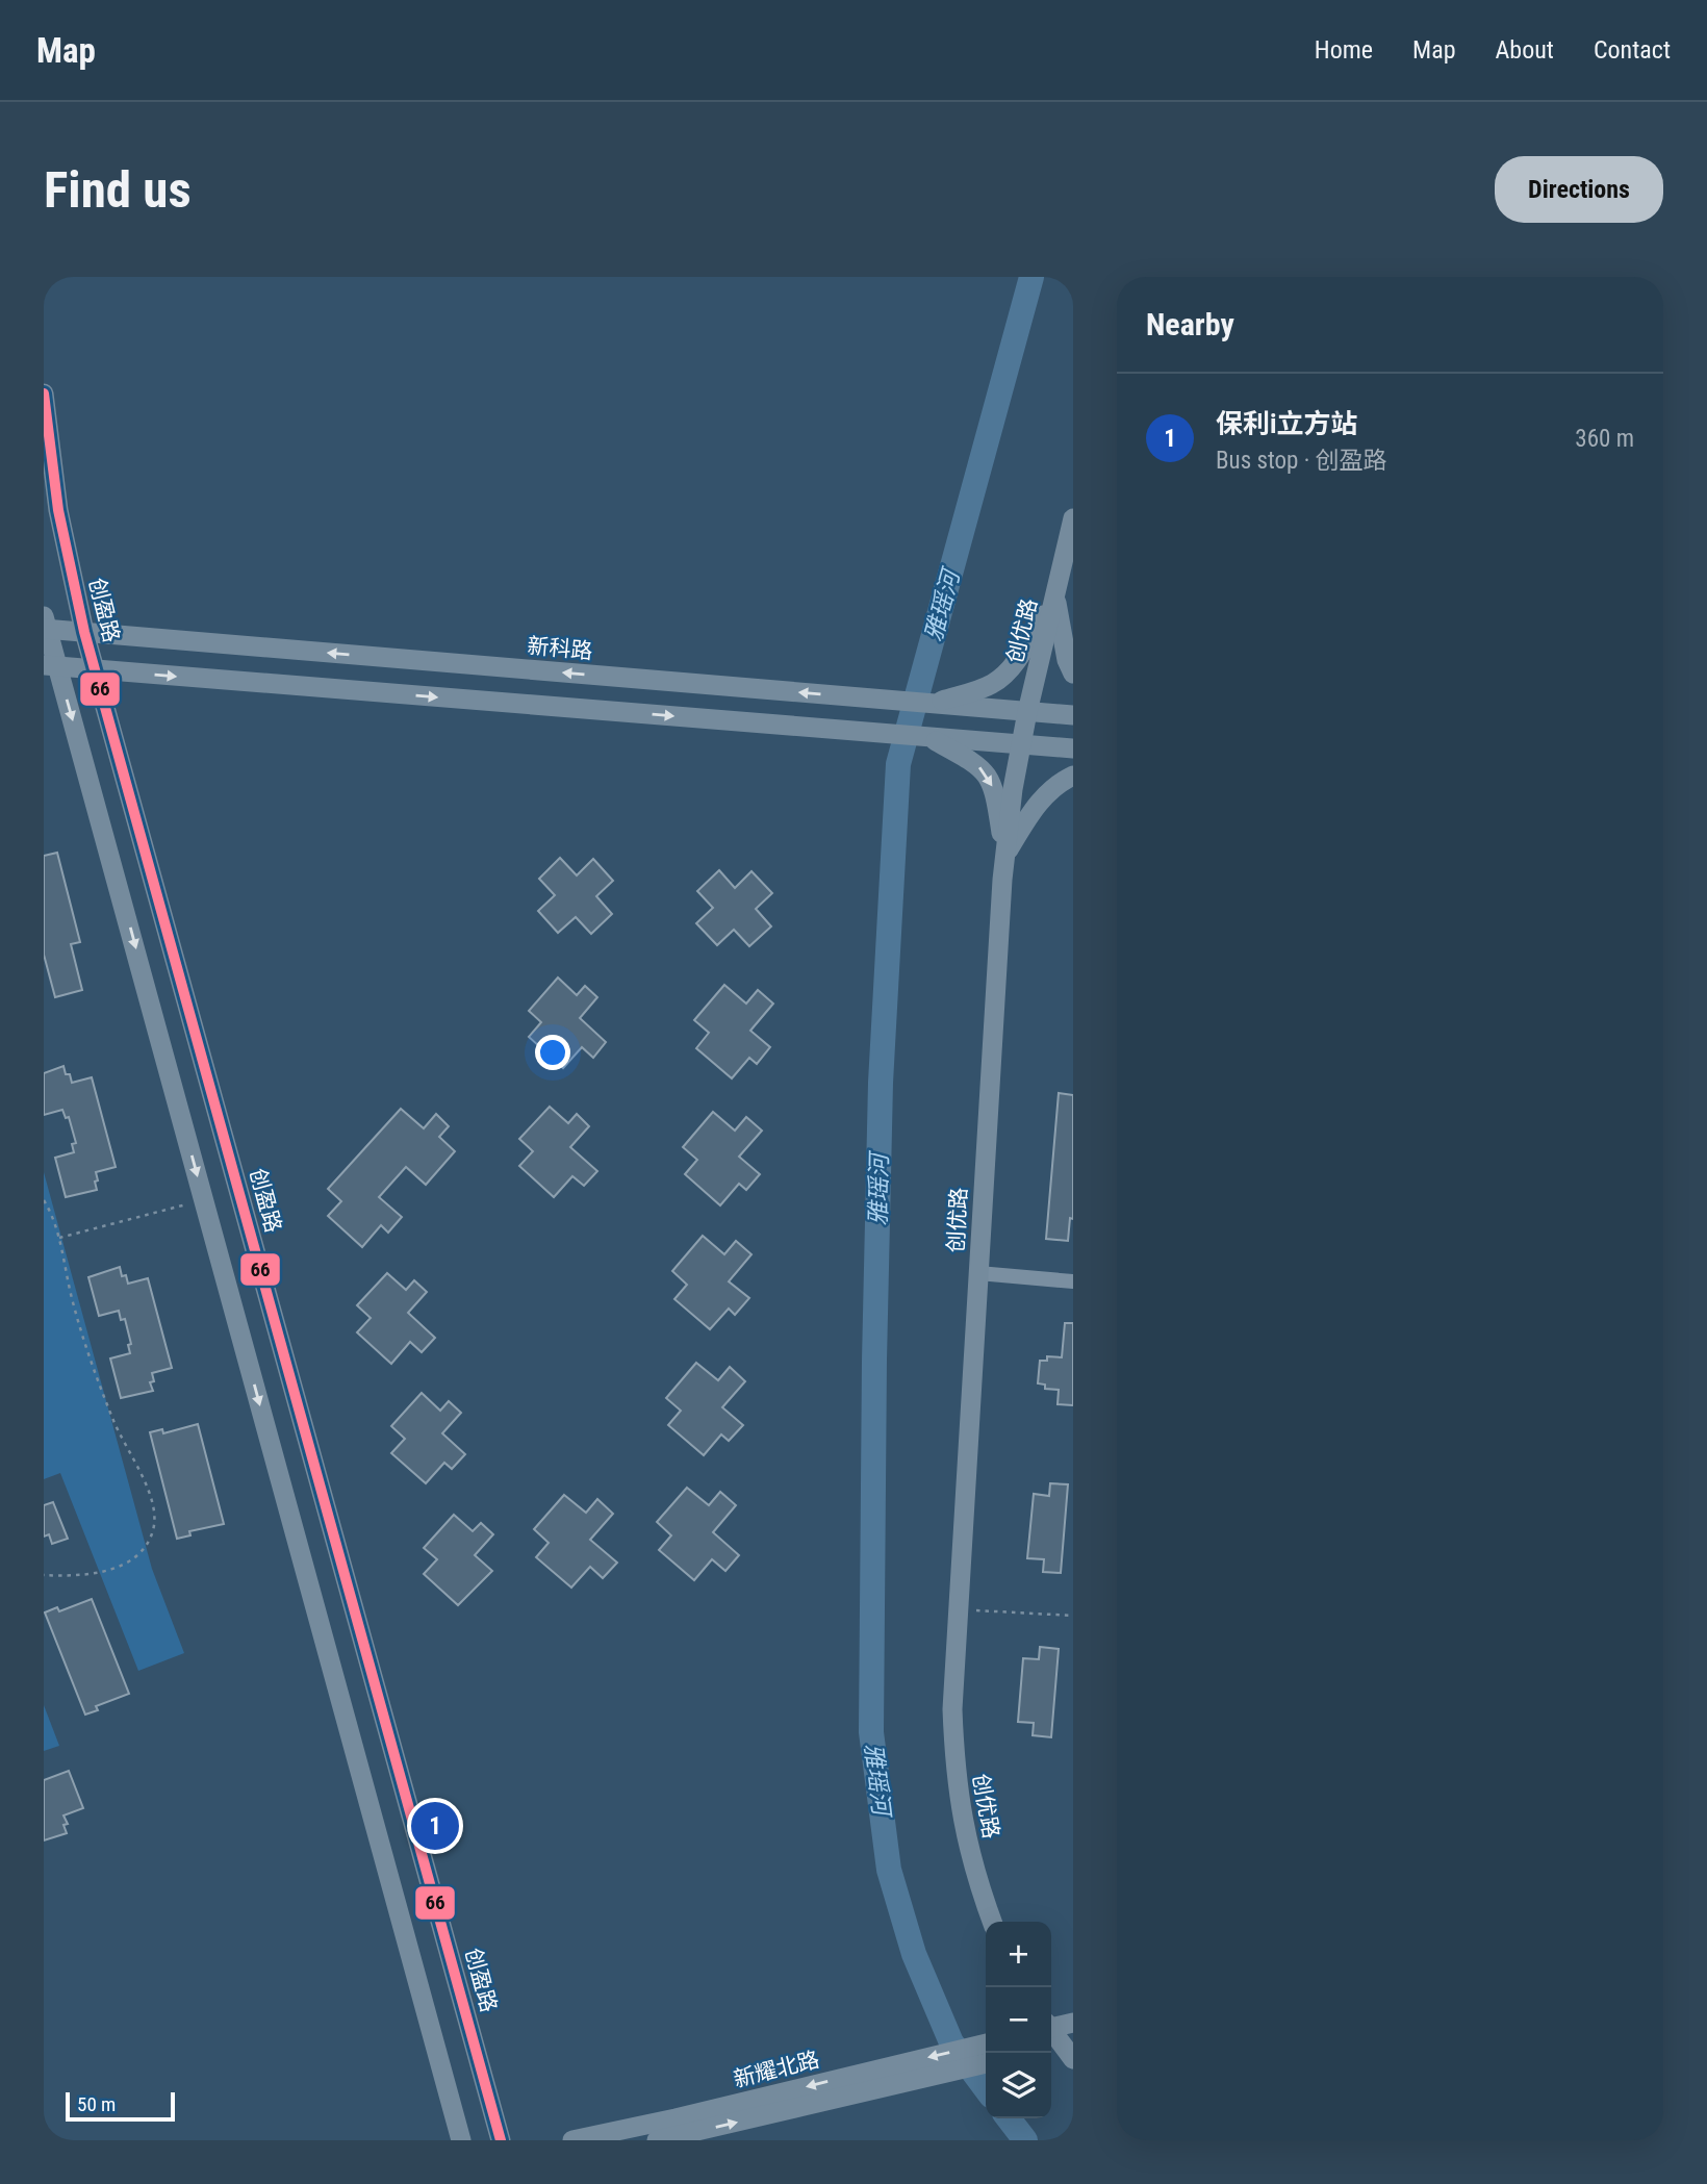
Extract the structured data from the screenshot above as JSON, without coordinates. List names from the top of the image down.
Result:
{
  "streets": {
    "street": [
      "创盈路",
      "创优路",
      "新科路",
      "新耀北路"
    ]
  },
  "crossings": [
    ["创盈路", "新科路"],
    ["创优路", "新科路"]
  ],
  "water": ["雅瑶河"],
  "lines": ["transit line 66"],
  "scale_bar": "50 m",
  "page": {
    "header": "Map",
    "nav": [
      "Home",
      "Map",
      "About",
      "Contact"
    ],
    "buttons": "Directions",
    "title": "Find us",
    "heading": "Nearby",
    "list": [
      {
        "mark": "1",
        "name": "保利i立方站",
        "note": "Bus stop · 创盈路",
        "value": "360 m"
      }
    ],
    "pins": "1",
    "map_buttons": ["+", "−"],
    "scale": "50 m"
  }
}
